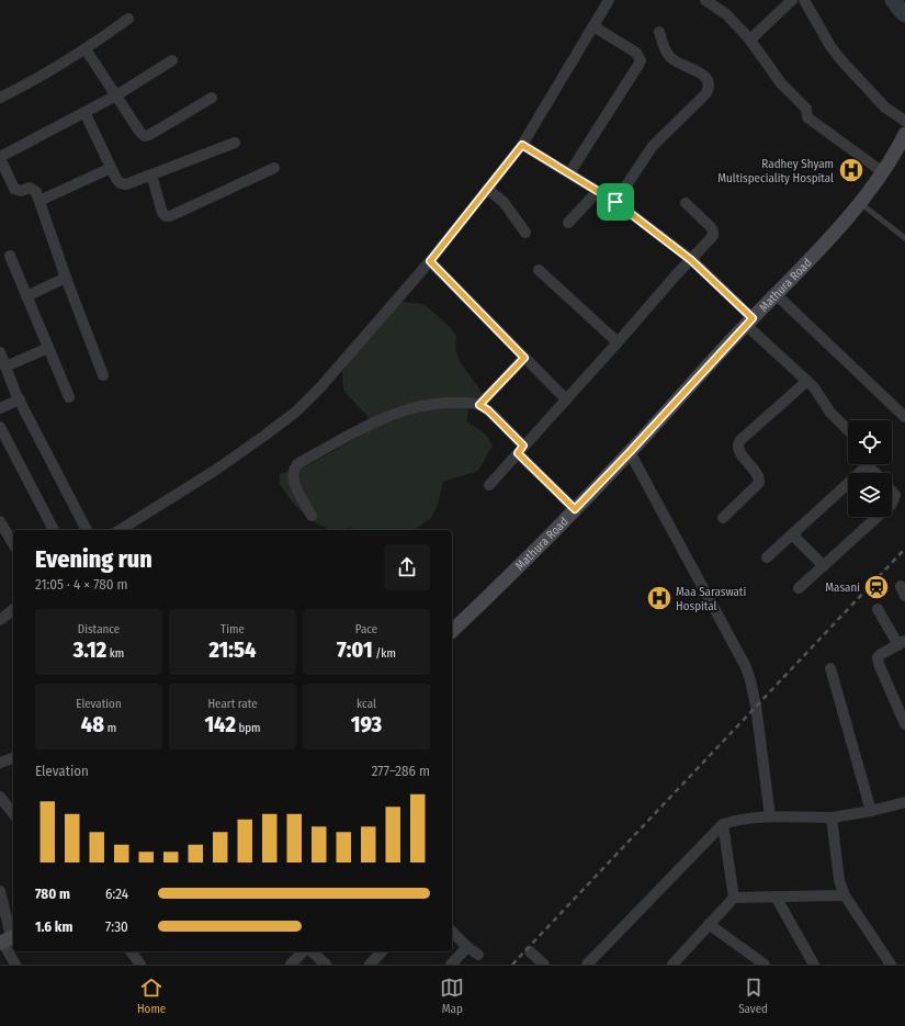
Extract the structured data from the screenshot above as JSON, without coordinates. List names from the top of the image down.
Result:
{
  "streets": {
    "main road": ["Mathura Road"]
  },
  "places": {
    "hospital": ["Radhey Shyam Multispeciality Hospital", "Maa Saraswati Hospital"],
    "station": ["Masani"]
  },
  "page": {
    "heading": ["Evening run", "21:05 · 4 × 780 m"],
    "stats": [
      ["Distance", "3.12 km"],
      ["Time", "21:54"],
      ["Pace", "7:01 /km"],
      ["Elevation", "48 m"],
      ["Heart rate", "142 bpm"],
      ["kcal", "193"]
    ],
    "chart": ["Elevation", "277–286 m"],
    "list": [
      {
        "name": "780 m",
        "note": "6:24"
      },
      {
        "name": "1.6 km",
        "note": "7:30"
      }
    ],
    "tabs": ["Home", "Map", "Saved"]
  }
}
